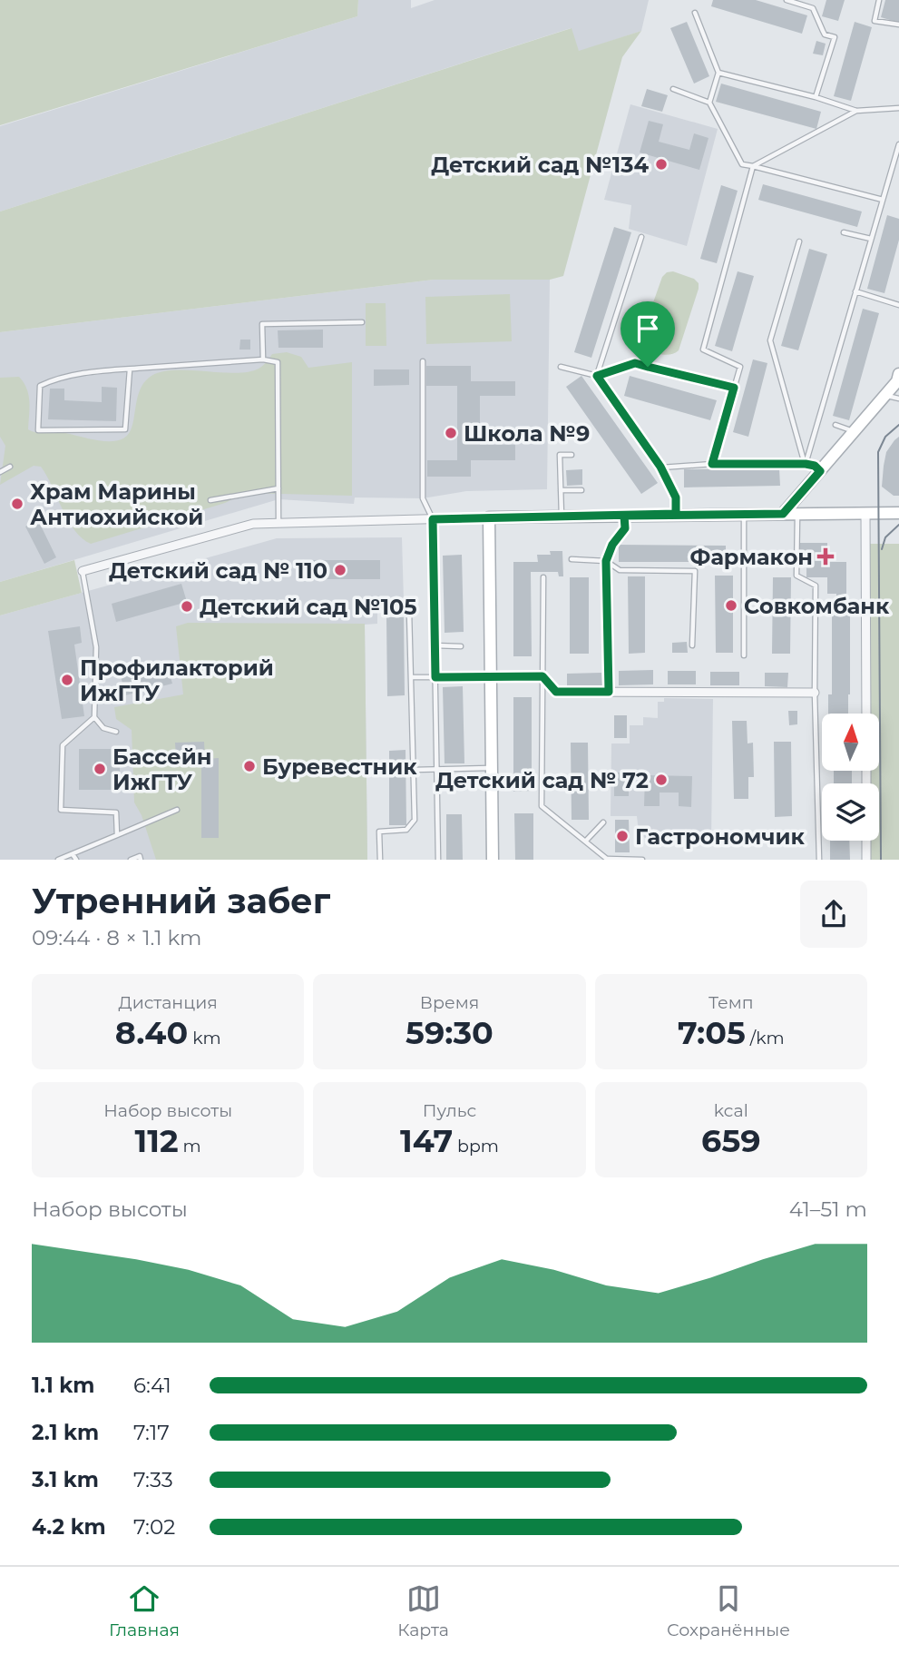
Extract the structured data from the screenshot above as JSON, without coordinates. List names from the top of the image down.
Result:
{
  "places": {
    "other": [
      "Детский сад №134",
      "Школа №9",
      "Храм Марины Антиохийской",
      "Детский сад № 110",
      "Совкомбанк",
      "Детский сад №105",
      "Профилакторий ИжГТУ",
      "Буревестник",
      "Бассейн ИжГТУ",
      "Детский сад № 72",
      "Гастрономчик"
    ],
    "health": ["Фармакон"]
  },
  "north": "top",
  "page": {
    "heading": ["Утренний забег", "09:44 · 8 × 1.1 km"],
    "stats": [
      ["Дистанция", "8.40 km"],
      ["Время", "59:30"],
      ["Темп", "7:05 /km"],
      ["Набор высоты", "112 m"],
      ["Пульс", "147 bpm"],
      ["kcal", "659"]
    ],
    "chart": ["Набор высоты", "41–51 m"],
    "list": [
      {
        "name": "1.1 km",
        "note": "6:41"
      },
      {
        "name": "2.1 km",
        "note": "7:17"
      },
      {
        "name": "3.1 km",
        "note": "7:33"
      },
      {
        "name": "4.2 km",
        "note": "7:02"
      }
    ],
    "tabs": ["Главная", "Карта", "Сохранённые"]
  }
}
